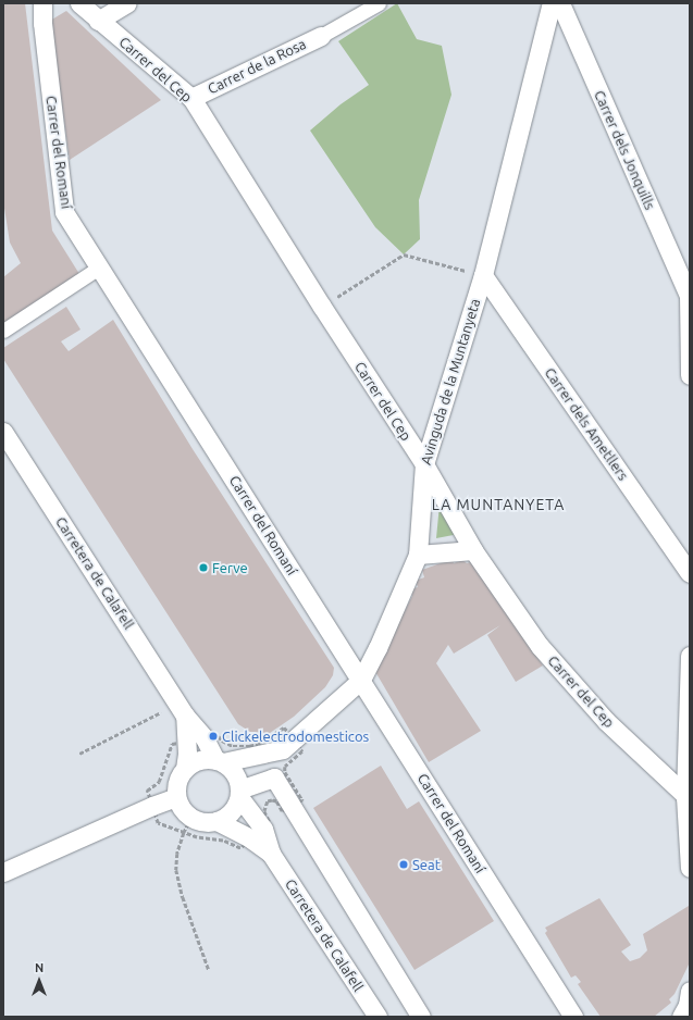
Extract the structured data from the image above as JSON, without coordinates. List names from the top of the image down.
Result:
{
  "streets": {
    "street": [
      "Carrer de la Rosa",
      "Carrer del Cep",
      "Carrer dels Jonquills",
      "Carrer del Romaní",
      "Avinguda de la Muntanyeta",
      "Carrer dels Ametllers",
      "Carretera de Calafell"
    ]
  },
  "crossings": [
    ["Carrer de la Rosa", "Carrer del Cep"],
    ["Carrer del Cep", "Avinguda de la Muntanyeta"],
    ["Carrer del Romaní", "Avinguda de la Muntanyeta"],
    ["Avinguda de la Muntanyeta", "Carrer dels Ametllers"],
    ["Avinguda de la Muntanyeta", "Carretera de Calafell"]
  ],
  "districts": ["LA MUNTANYETA"],
  "places": ["Ferve", "Clickelectrodomesticos", "Seat"],
  "north": "top"
}
